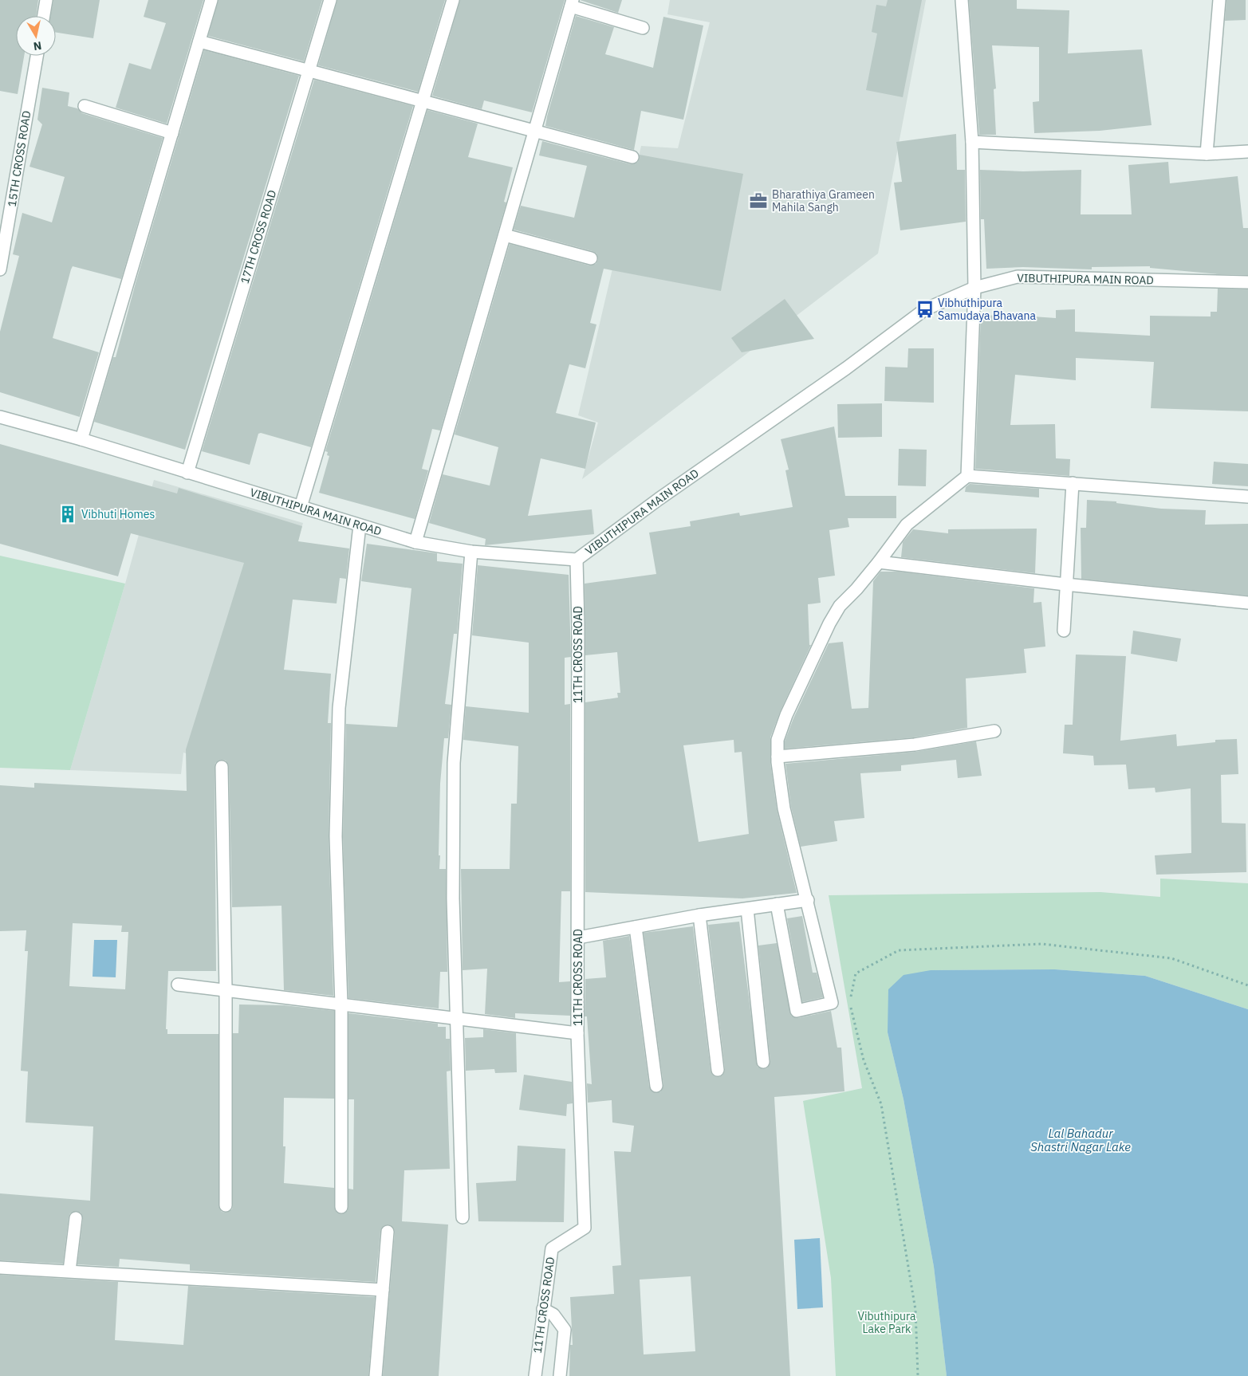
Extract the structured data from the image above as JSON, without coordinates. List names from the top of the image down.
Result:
{
  "streets": {
    "street": [
      "15TH CROSS ROAD",
      "17TH CROSS ROAD",
      "VIBUTHIPURA MAIN ROAD",
      "11TH CROSS ROAD"
    ]
  },
  "crossings": [
    ["17TH CROSS ROAD", "VIBUTHIPURA MAIN ROAD"],
    ["VIBUTHIPURA MAIN ROAD", "11TH CROSS ROAD"]
  ],
  "water": ["Lal Bahadur Shastri Nagar Lake"],
  "parks": ["Vibuthipura Lake Park"],
  "places": {
    "office": ["Bharathiya Grameen Mahila Sangh"],
    "bus stop": ["Vibhuthipura Samudaya Bhavana"],
    "building": ["Vibhuti Homes"]
  },
  "north": "bottom"
}
